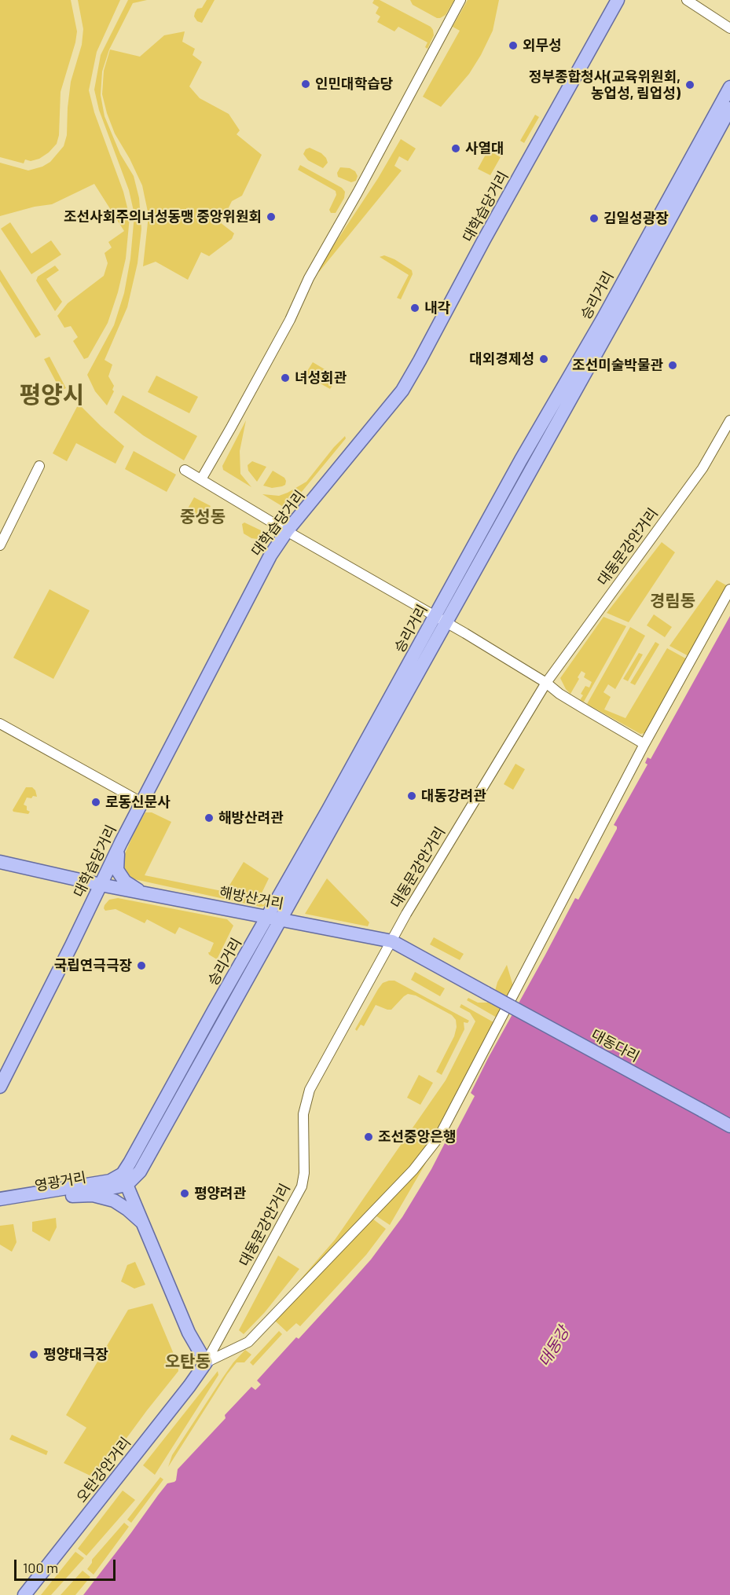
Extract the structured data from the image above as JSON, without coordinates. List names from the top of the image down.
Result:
{
  "streets": {
    "main road": [
      "대학습당거리",
      "승리거리",
      "해방산거리",
      "대동다리",
      "영광거리",
      "오탄강안거리"
    ],
    "street": ["대동문강안거리"]
  },
  "crossings": [
    ["대학습당거리", "해방산거리"],
    ["승리거리", "해방산거리"],
    ["승리거리", "영광거리"],
    ["대동문강안거리", "해방산거리"],
    ["대동문강안거리", "오탄강안거리"],
    ["해방산거리", "대동다리"]
  ],
  "districts": [
    "평양시",
    "중성동",
    "경림동",
    "오탄동"
  ],
  "water": ["대동강"],
  "places": [
    "외무성",
    "인민대학습당",
    "정부종합청사(교육위원회, 농업성, 림업성)",
    "사열대",
    "조선사회주의녀성동맹 중앙위원회",
    "김일성광장",
    "내각",
    "대외경제성",
    "조선미술박물관",
    "녀성회관",
    "대동강려관",
    "로동신문사",
    "해방산려관",
    "국립연극극장",
    "조선중앙은행",
    "평양려관",
    "평양대극장"
  ],
  "scale_bar": "100 m"
}
